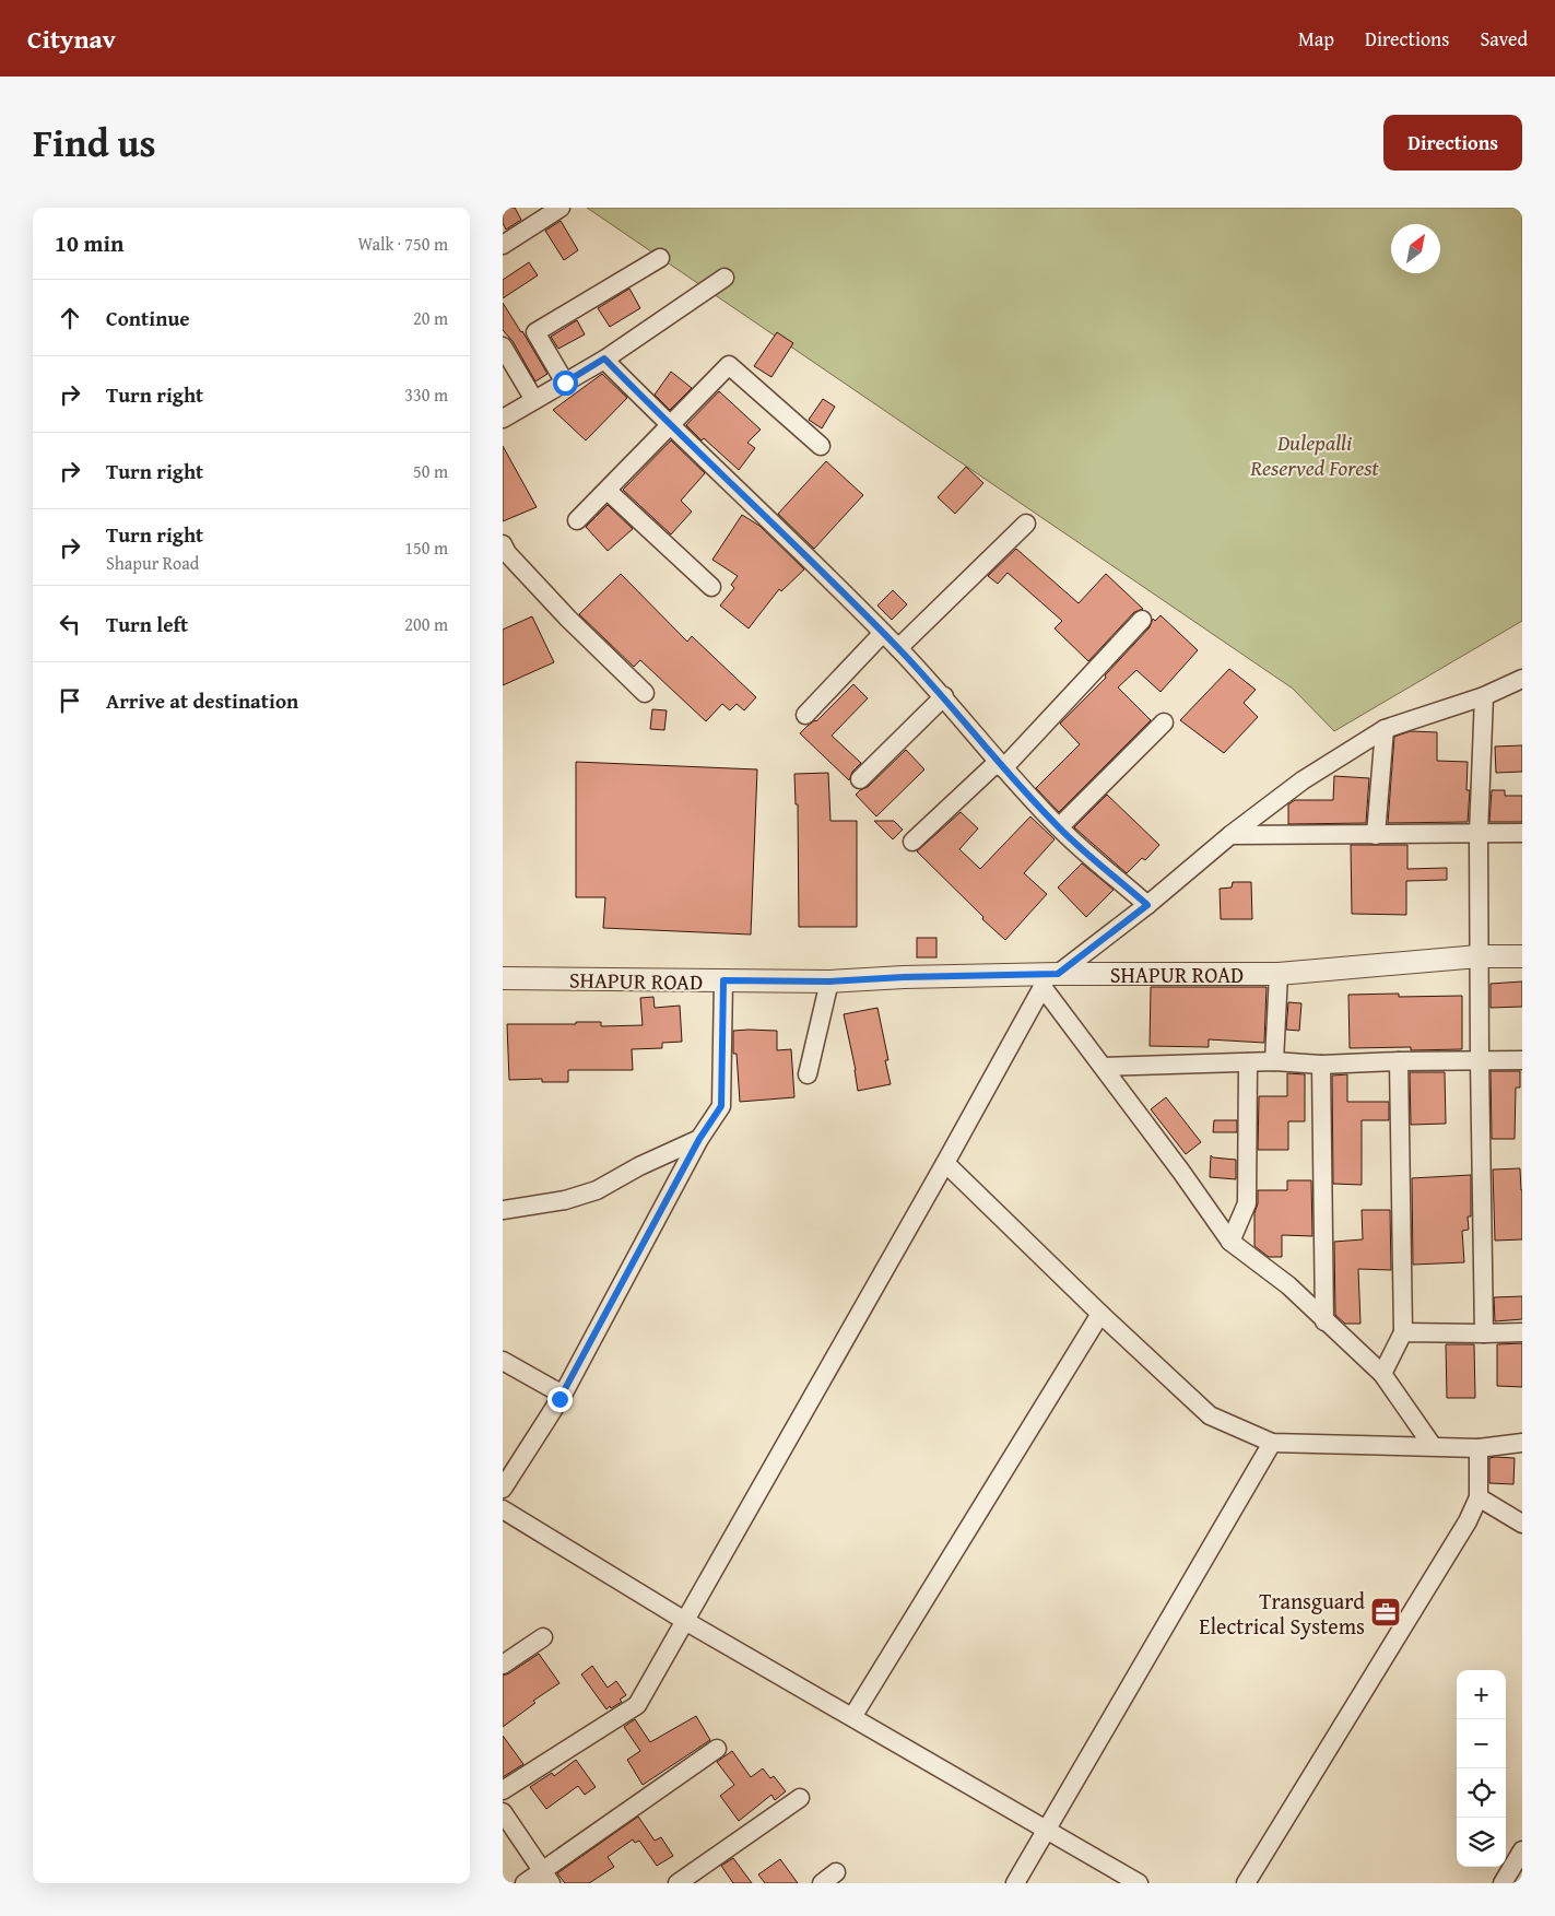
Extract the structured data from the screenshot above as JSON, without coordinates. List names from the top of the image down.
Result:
{
  "streets": {
    "street": ["SHAPUR ROAD"]
  },
  "parks": ["Dulepalli Reserved Forest"],
  "places": {
    "office": ["Transguard Electrical Systems"]
  },
  "north": "top right",
  "page": {
    "header": "Citynav",
    "nav": ["Map", "Directions", "Saved"],
    "title": "Find us",
    "buttons": "Directions",
    "heading": ["10 min", "Walk · 750 m"],
    "list": [
      ["Continue", "20 m"],
      ["Turn right", "330 m"],
      ["Turn right", "50 m"],
      ["Turn right", "Shapur Road", "150 m"],
      ["Turn left", "200 m"],
      "Arrive at destination"
    ],
    "map_buttons": ["+", "−"]
  }
}
